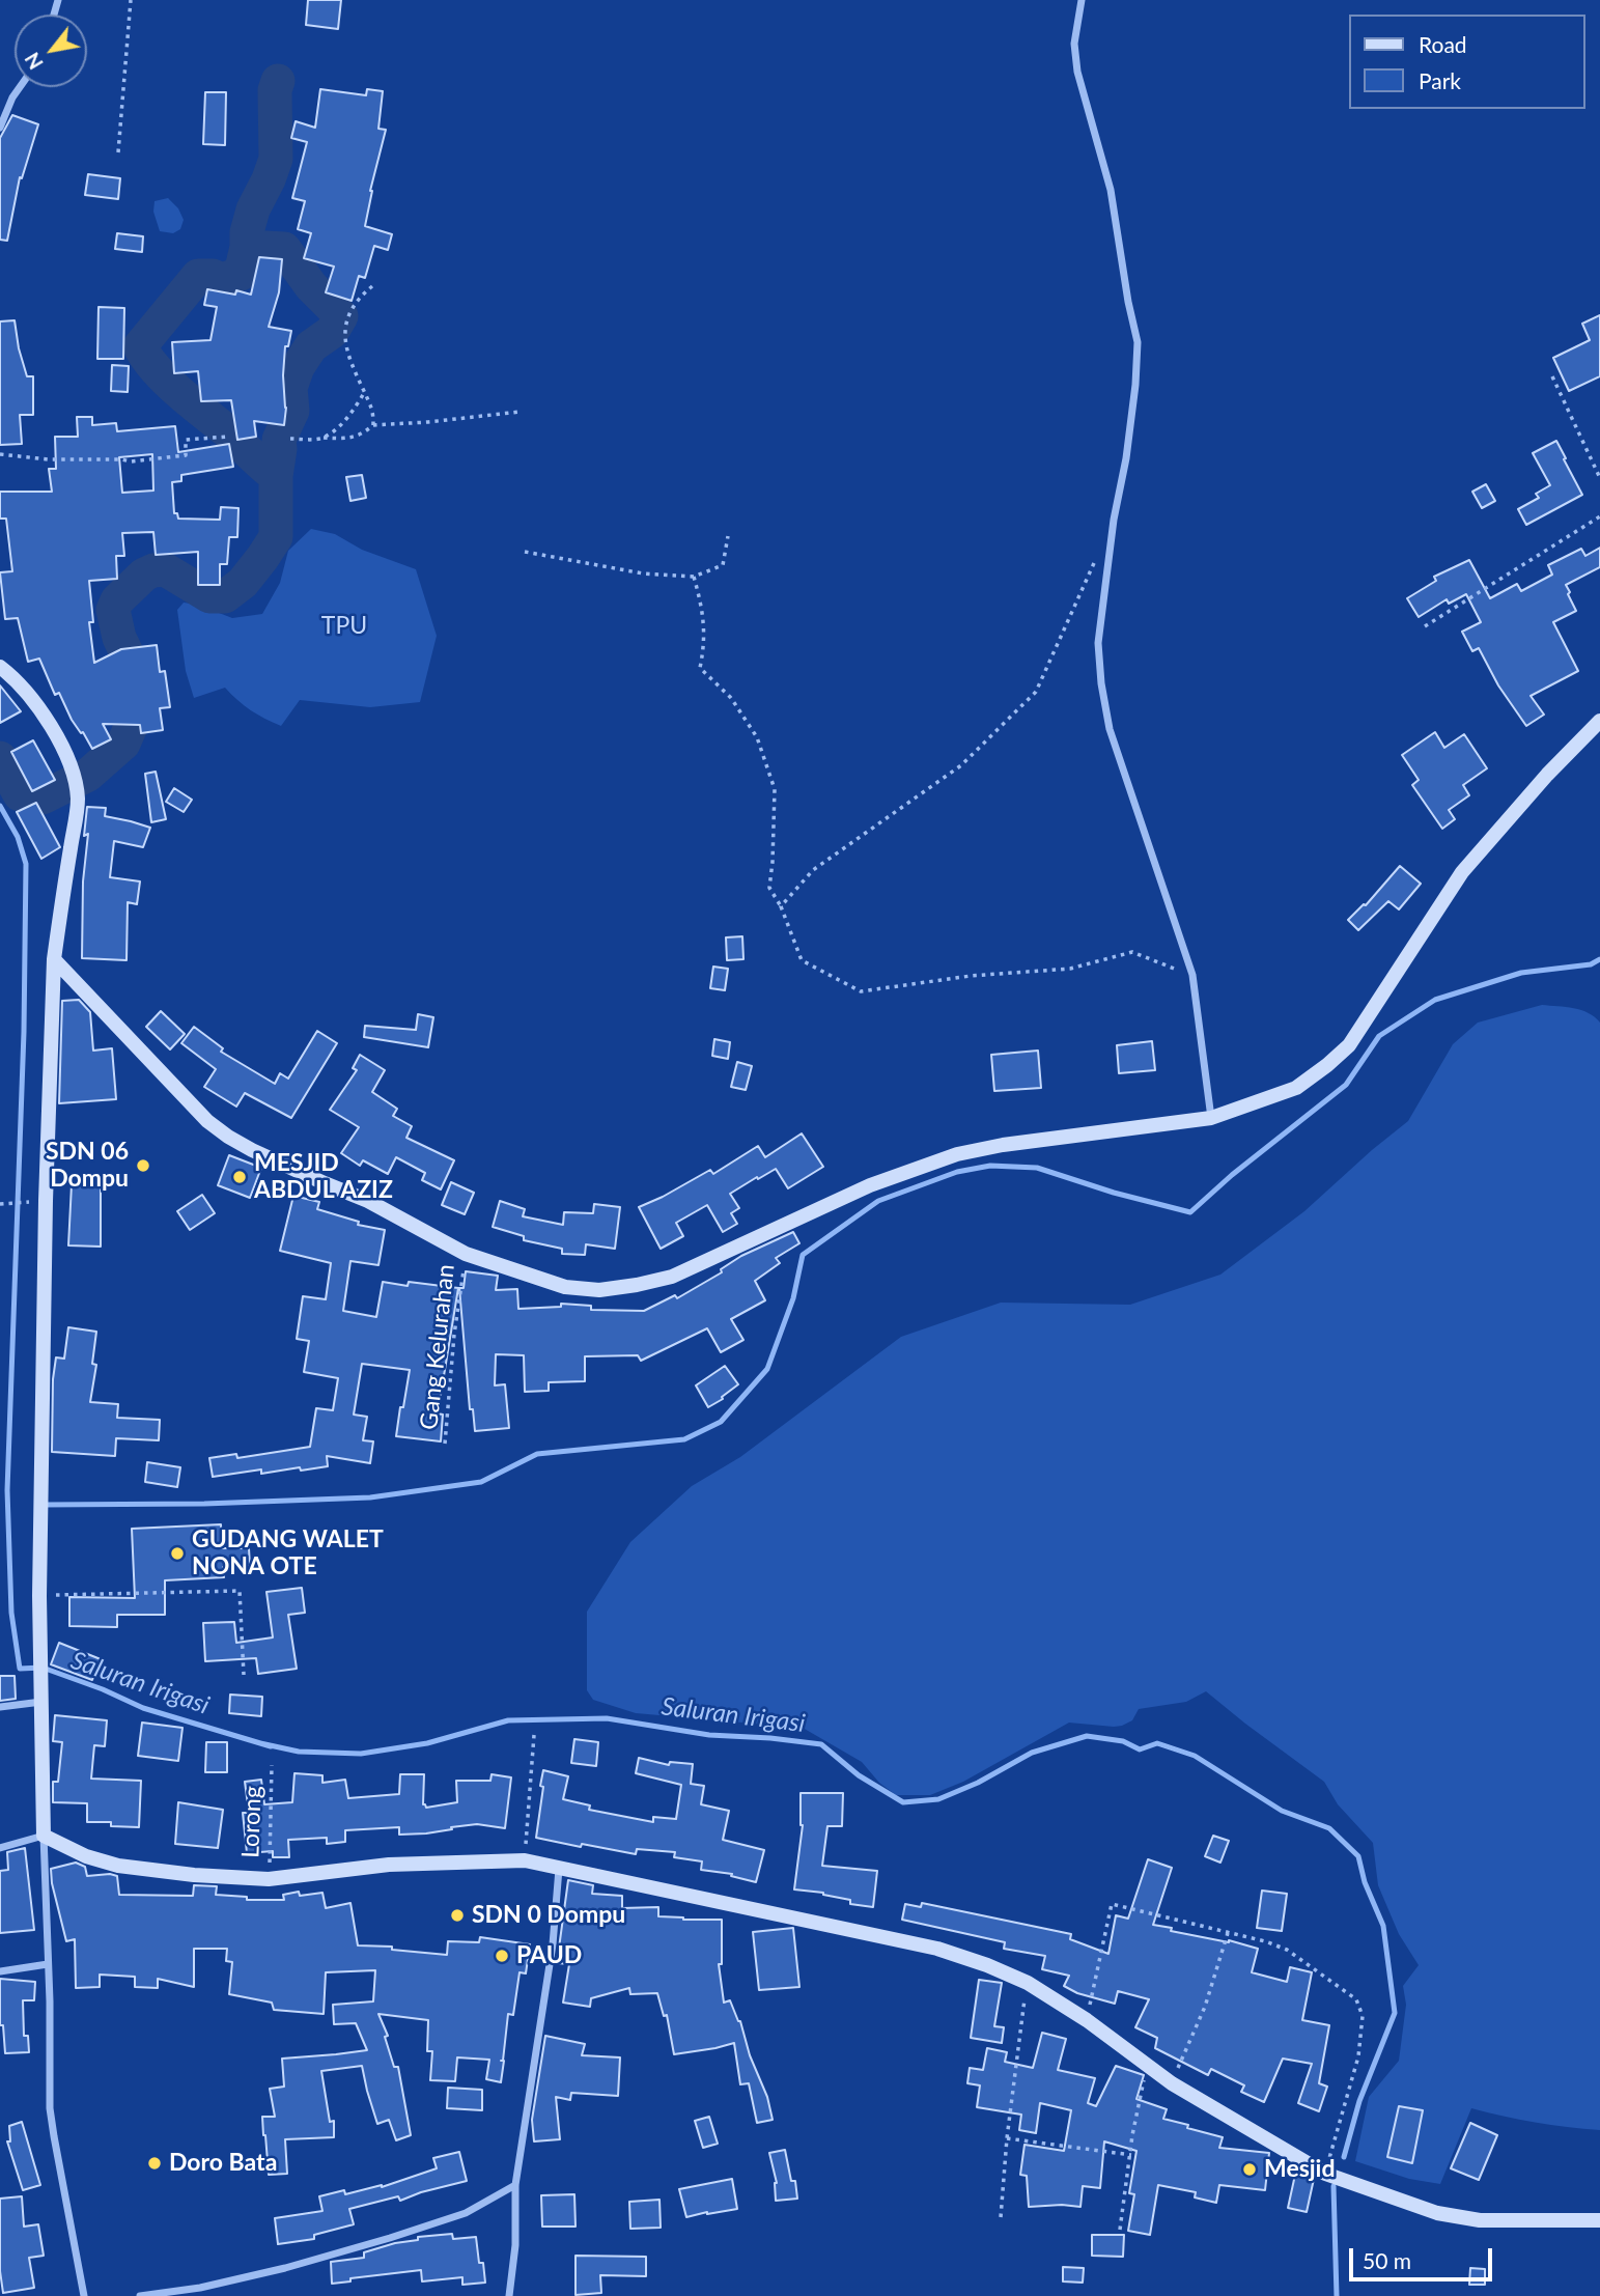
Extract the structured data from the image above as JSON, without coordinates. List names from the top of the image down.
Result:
{
  "streets": {
    "path": ["Gang Kelurahan", "Lorong"]
  },
  "water": ["Saluran Irigasi"],
  "parks": ["TPU"],
  "places": [
    "SDN 06 Dompu",
    "MESJID ABDUL AZIZ",
    "GUDANG WALET NONA OTE",
    "SDN 0 Dompu",
    "PAUD",
    "Doro Bata",
    "Mesjid"
  ],
  "legend": ["Road", "Park"],
  "scale_bar": "50 m",
  "north": "bottom left"
}
